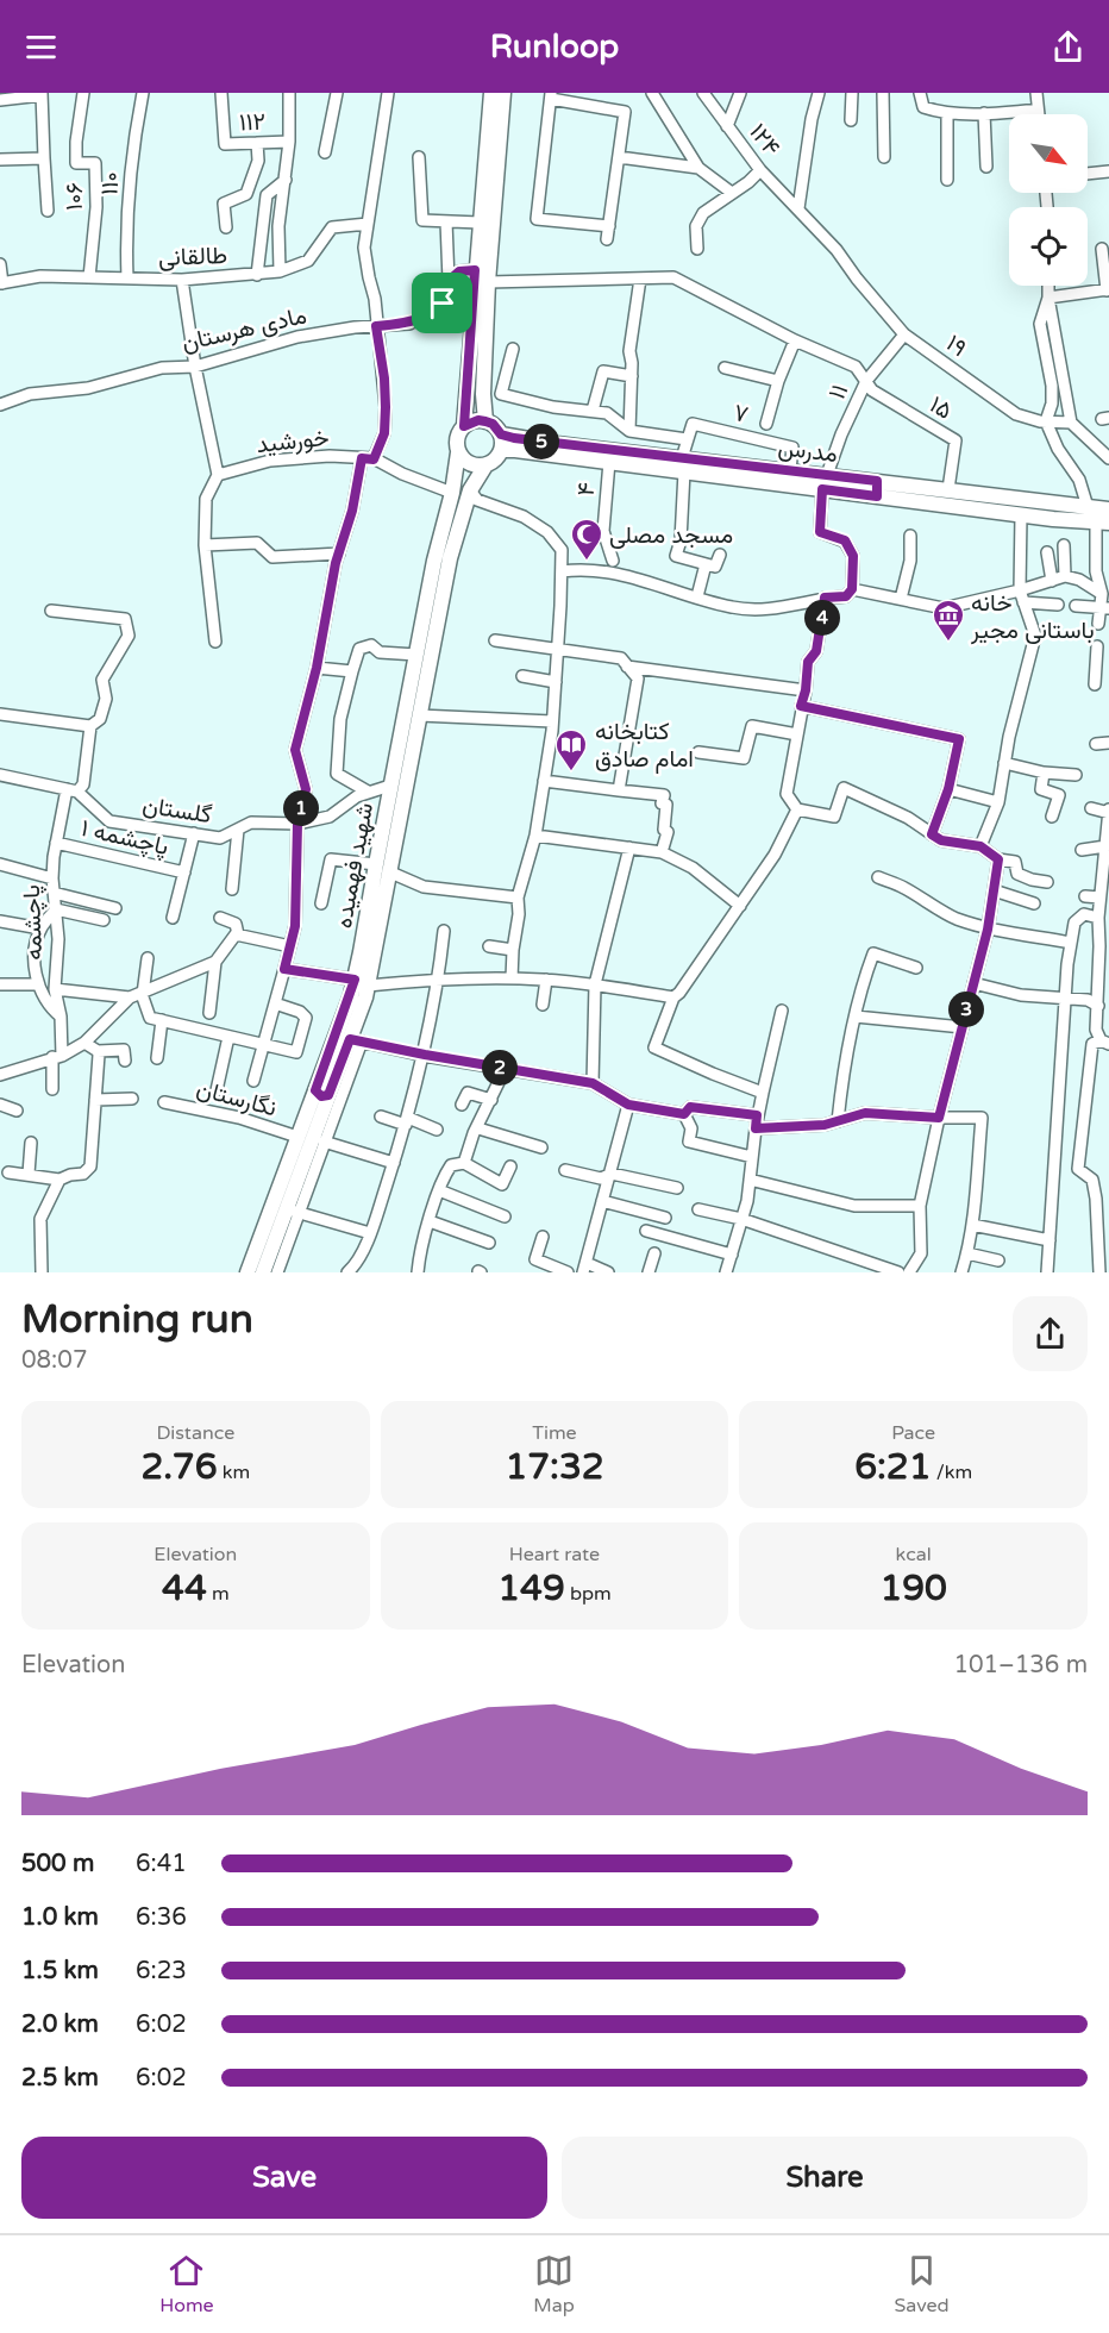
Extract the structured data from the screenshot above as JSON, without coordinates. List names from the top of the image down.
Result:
{
  "streets": {
    "main road": ["مدرس", "شهید فهمیده"],
    "street": [
      "۱۱۲",
      "۱۲۴",
      "۱۱۰",
      "۱۰۶",
      "طالقانی",
      "مادی هرستان",
      "۱۹",
      "۱۱",
      "۱۵",
      "۷",
      "خورشید",
      "۴",
      "گلستان",
      "پاچشمه ۱",
      "پاچشمه",
      "نگارستان"
    ]
  },
  "crossings": [
    ["۱۲۴", "۱۹"],
    ["۱۱۰", "طالقانی"],
    ["۱۰۶", "طالقانی"],
    ["۱۹", "۱۱"],
    ["۱۱", "۱۵"],
    ["۱۱", "مدرس"],
    ["۱۵", "مدرس"],
    ["۷", "مدرس"],
    ["خورشید", "شهید فهمیده"],
    ["مدرس", "۴"],
    ["مدرس", "شهید فهمیده"],
    ["گلستان", "شهید فهمیده"],
    ["گلستان", "پاچشمه"],
    ["پاچشمه ۱", "پاچشمه"],
    ["شهید فهمیده", "نگارستان"]
  ],
  "places": {
    "mosque": ["مسجد مصلی"],
    "museum": ["خانه باستانی مجیر"],
    "library": ["کتابخانه امام صادق"]
  },
  "north": "bottom right",
  "page": {
    "header": "Runloop",
    "pins": [
      "5",
      "4",
      "1",
      "3",
      "2"
    ],
    "heading": ["Morning run", "08:07"],
    "stats": [
      ["Distance", "2.76 km"],
      ["Time", "17:32"],
      ["Pace", "6:21 /km"],
      ["Elevation", "44 m"],
      ["Heart rate", "149 bpm"],
      ["kcal", "190"]
    ],
    "chart": ["Elevation", "101–136 m"],
    "list": [
      {
        "name": "500 m",
        "note": "6:41"
      },
      {
        "name": "1.0 km",
        "note": "6:36"
      },
      {
        "name": "1.5 km",
        "note": "6:23"
      },
      {
        "name": "2.0 km",
        "note": "6:02"
      },
      {
        "name": "2.5 km",
        "note": "6:02"
      }
    ],
    "buttons": ["Save", "Share"],
    "tabs": ["Home", "Map", "Saved"]
  }
}
